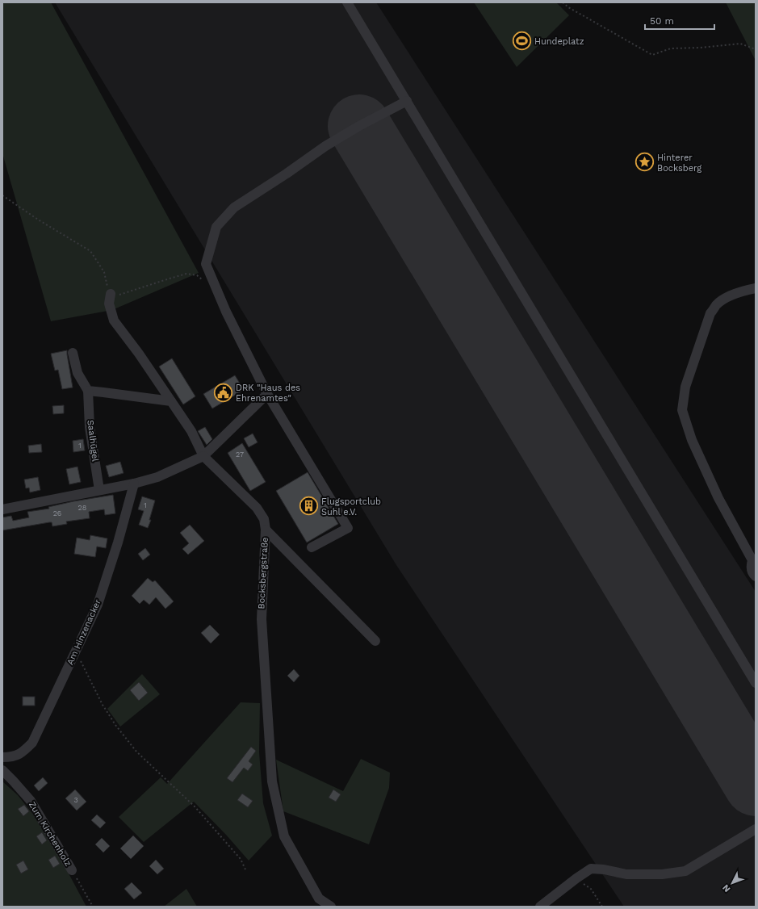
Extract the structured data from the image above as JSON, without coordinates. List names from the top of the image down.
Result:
{
  "streets": {
    "street": [
      "Saalhügel",
      "Bocksbergstraße",
      "Am Hinzenacker",
      "Zum Kirchenholz"
    ]
  },
  "places": {
    "sports": ["Hundeplatz"],
    "place": ["Hinterer Bocksberg"],
    "public building": ["DRK \"Haus des Ehrenamtes\""],
    "building": ["Flugsportclub Suhl e.V."]
  },
  "house_numbers": [
    "1",
    "27",
    "1",
    "28",
    "26",
    "3"
  ],
  "scale_bar": "50 m",
  "north": "bottom left"
}
